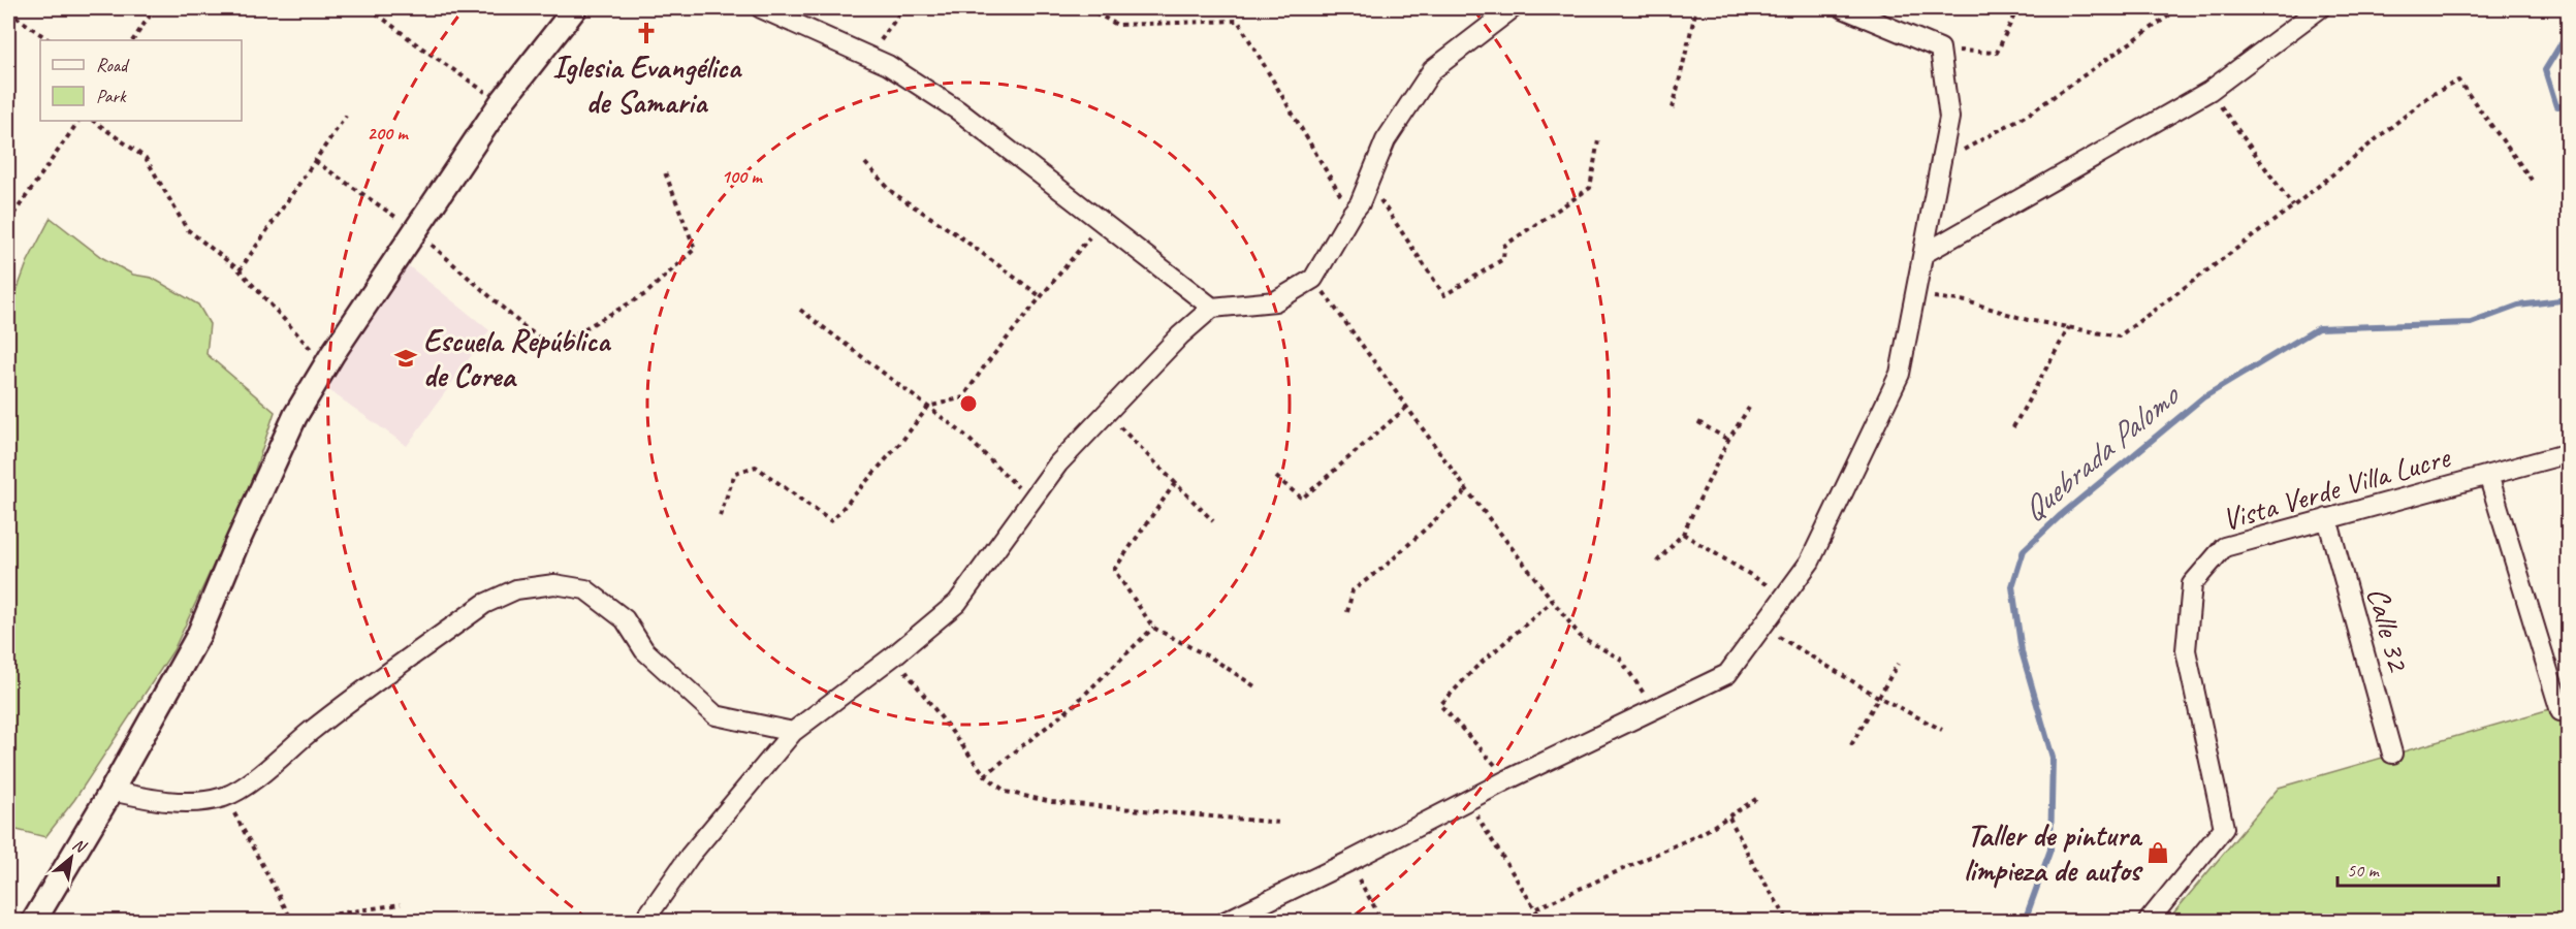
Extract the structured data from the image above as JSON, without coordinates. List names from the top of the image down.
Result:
{
  "streets": {
    "street": ["Vista Verde Villa Lucre", "Calle 32"]
  },
  "crossings": [
    ["Vista Verde Villa Lucre", "Calle 32"]
  ],
  "water": ["Quebrada Palomo"],
  "places": {
    "church": ["Iglesia Evangélica de Samaria"],
    "school or university": ["Escuela República de Corea"],
    "shop": ["Taller de pintura limpieza de autos"]
  },
  "legend": ["Road", "Park"],
  "scale_bar": "50 m",
  "north": "top right",
  "rings": ["200 m", "100 m"]
}
